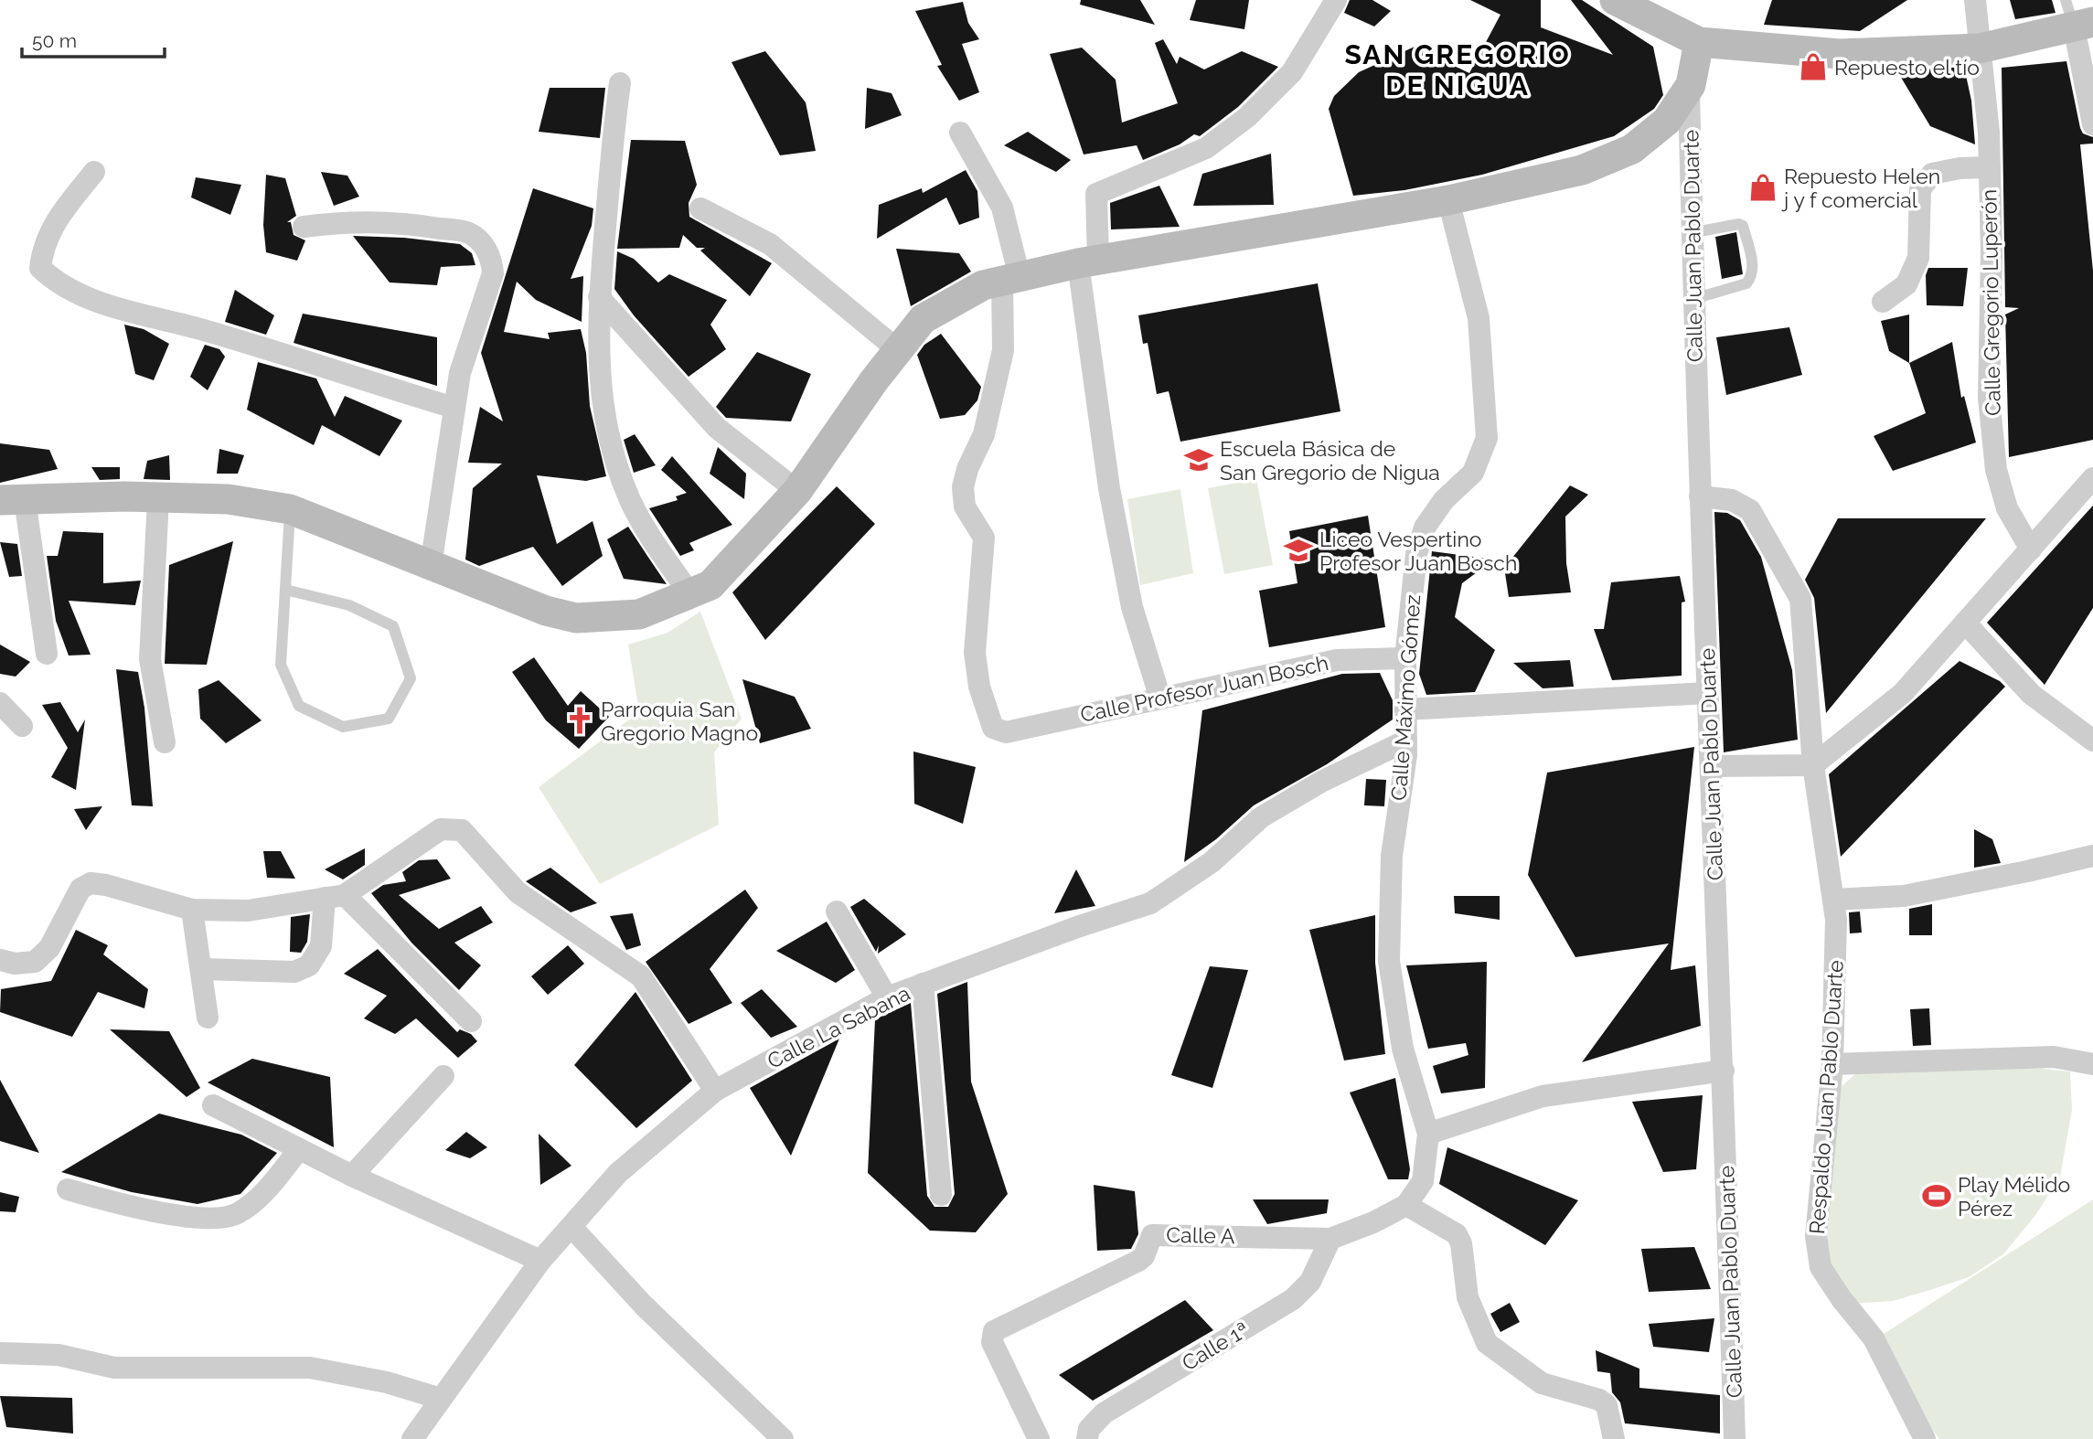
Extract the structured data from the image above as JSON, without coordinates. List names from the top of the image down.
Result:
{
  "streets": {
    "street": [
      "Calle Juan Pablo Duarte",
      "Calle Gregorio Luperón",
      "Calle Profesor Juan Bosch",
      "Calle Máximo Gómez",
      "Calle La Sabana",
      "Respaldo Juan Pablo Duarte",
      "Calle A",
      "Calle 1ª"
    ]
  },
  "crossings": [
    ["Calle Juan Pablo Duarte", "Respaldo Juan Pablo Duarte"],
    ["Calle Profesor Juan Bosch", "Calle Máximo Gómez"],
    ["Calle Máximo Gómez", "Calle La Sabana"],
    ["Calle A", "Calle 1ª"]
  ],
  "districts": ["SAN GREGORIO DE NIGUA"],
  "places": {
    "shop": ["Repuesto el tío", "Repuesto Helen j y f comercial"],
    "school or university": ["Escuela Básica de San Gregorio de Nigua", "Liceo Vespertino Profesor Juan Bosch"],
    "church": ["Parroquia San Gregorio Magno"],
    "sports": ["Play Mélido Pérez"]
  },
  "scale_bar": "50 m"
}
